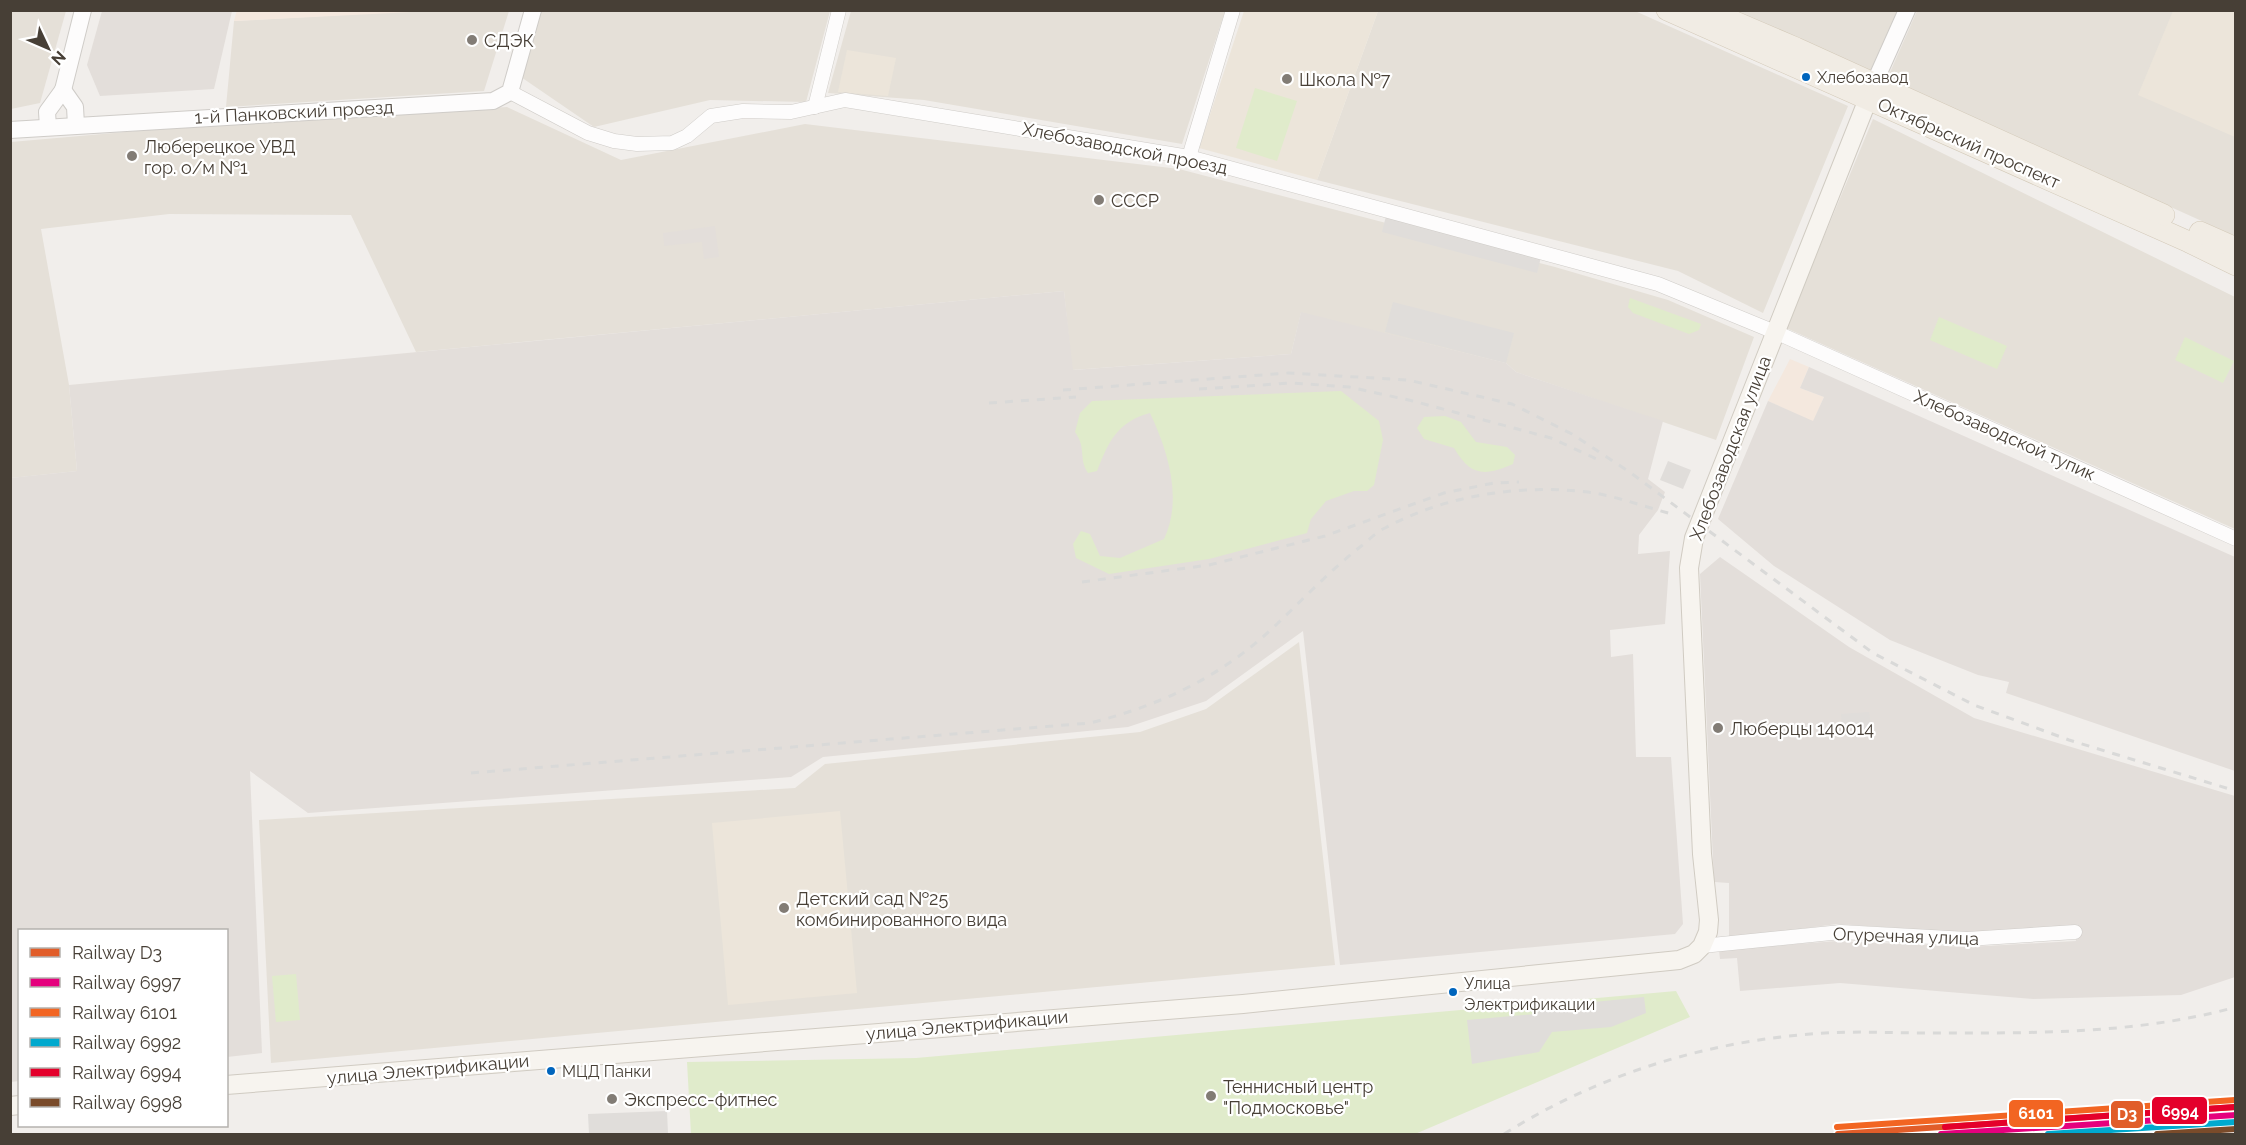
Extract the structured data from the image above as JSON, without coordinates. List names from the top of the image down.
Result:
{
  "streets": {
    "main road": ["Октябрьский проспект", "Хлебозаводская улица", "улица Электрификации"],
    "street": [
      "1-й Панковский проезд",
      "Хлебозаводской проезд",
      "Хлебозаводской тупик",
      "Огуречная улица"
    ]
  },
  "crossings": [
    ["1-й Панковский проезд", "Хлебозаводской проезд"],
    ["Октябрьский проспект", "Хлебозаводская улица"],
    ["Хлебозаводской проезд", "Хлебозаводской тупик"],
    ["Хлебозаводской проезд", "Хлебозаводская улица"],
    ["Хлебозаводской тупик", "Хлебозаводская улица"],
    ["Хлебозаводская улица", "Огуречная улица"],
    ["Хлебозаводская улица", "улица Электрификации"],
    ["Огуречная улица", "улица Электрификации"]
  ],
  "places": [
    "СДЭК",
    "Хлебозавод",
    "Школа №7",
    "Люберецкое УВД гор. о/м №1",
    "СССР",
    "Люберцы 140014",
    "Детский сад №25 комбинированного вида",
    "Улица Электрификации",
    "МЦД Панки",
    "Теннисный центр \"Подмосковье\"",
    "Экспресс-фитнес"
  ],
  "lines": [
    "rail line 6101",
    "rail line D3",
    "rail line 6994",
    "rail line 6997",
    "rail line 6992",
    "rail line 6998"
  ],
  "legend": [
    "Railway D3",
    "Railway 6997",
    "Railway 6101",
    "Railway 6992",
    "Railway 6994",
    "Railway 6998"
  ],
  "north": "bottom right"
}
